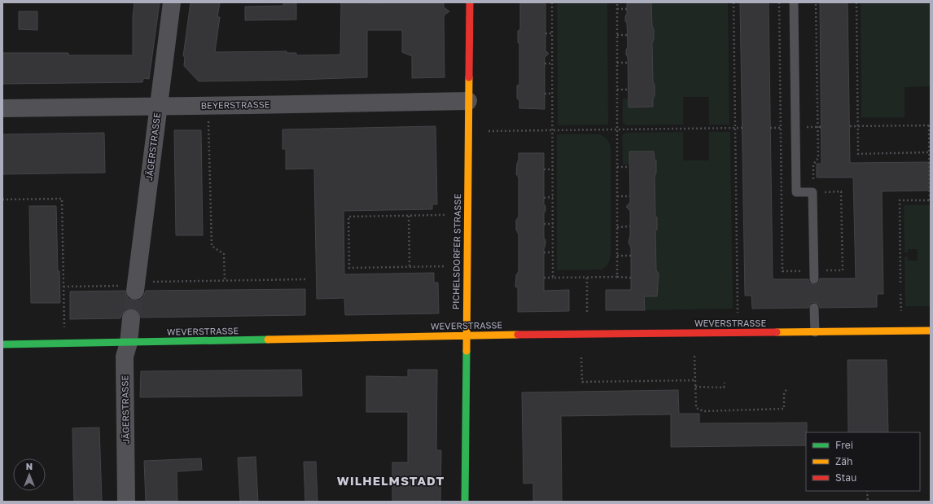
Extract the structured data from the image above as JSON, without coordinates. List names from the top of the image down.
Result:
{
  "streets": {
    "street": [
      "BEYERSTRASSE",
      "JÄGERSTRASSE",
      "PICHELSDORFER STRASSE",
      "WEVERSTRASSE"
    ]
  },
  "crossings": [
    ["BEYERSTRASSE", "JÄGERSTRASSE"],
    ["BEYERSTRASSE", "PICHELSDORFER STRASSE"],
    ["JÄGERSTRASSE", "WEVERSTRASSE"],
    ["PICHELSDORFER STRASSE", "WEVERSTRASSE"]
  ],
  "districts": ["WILHELMSTADT"],
  "legend": ["Frei", "Zäh", "Stau"],
  "north": "top"
}
